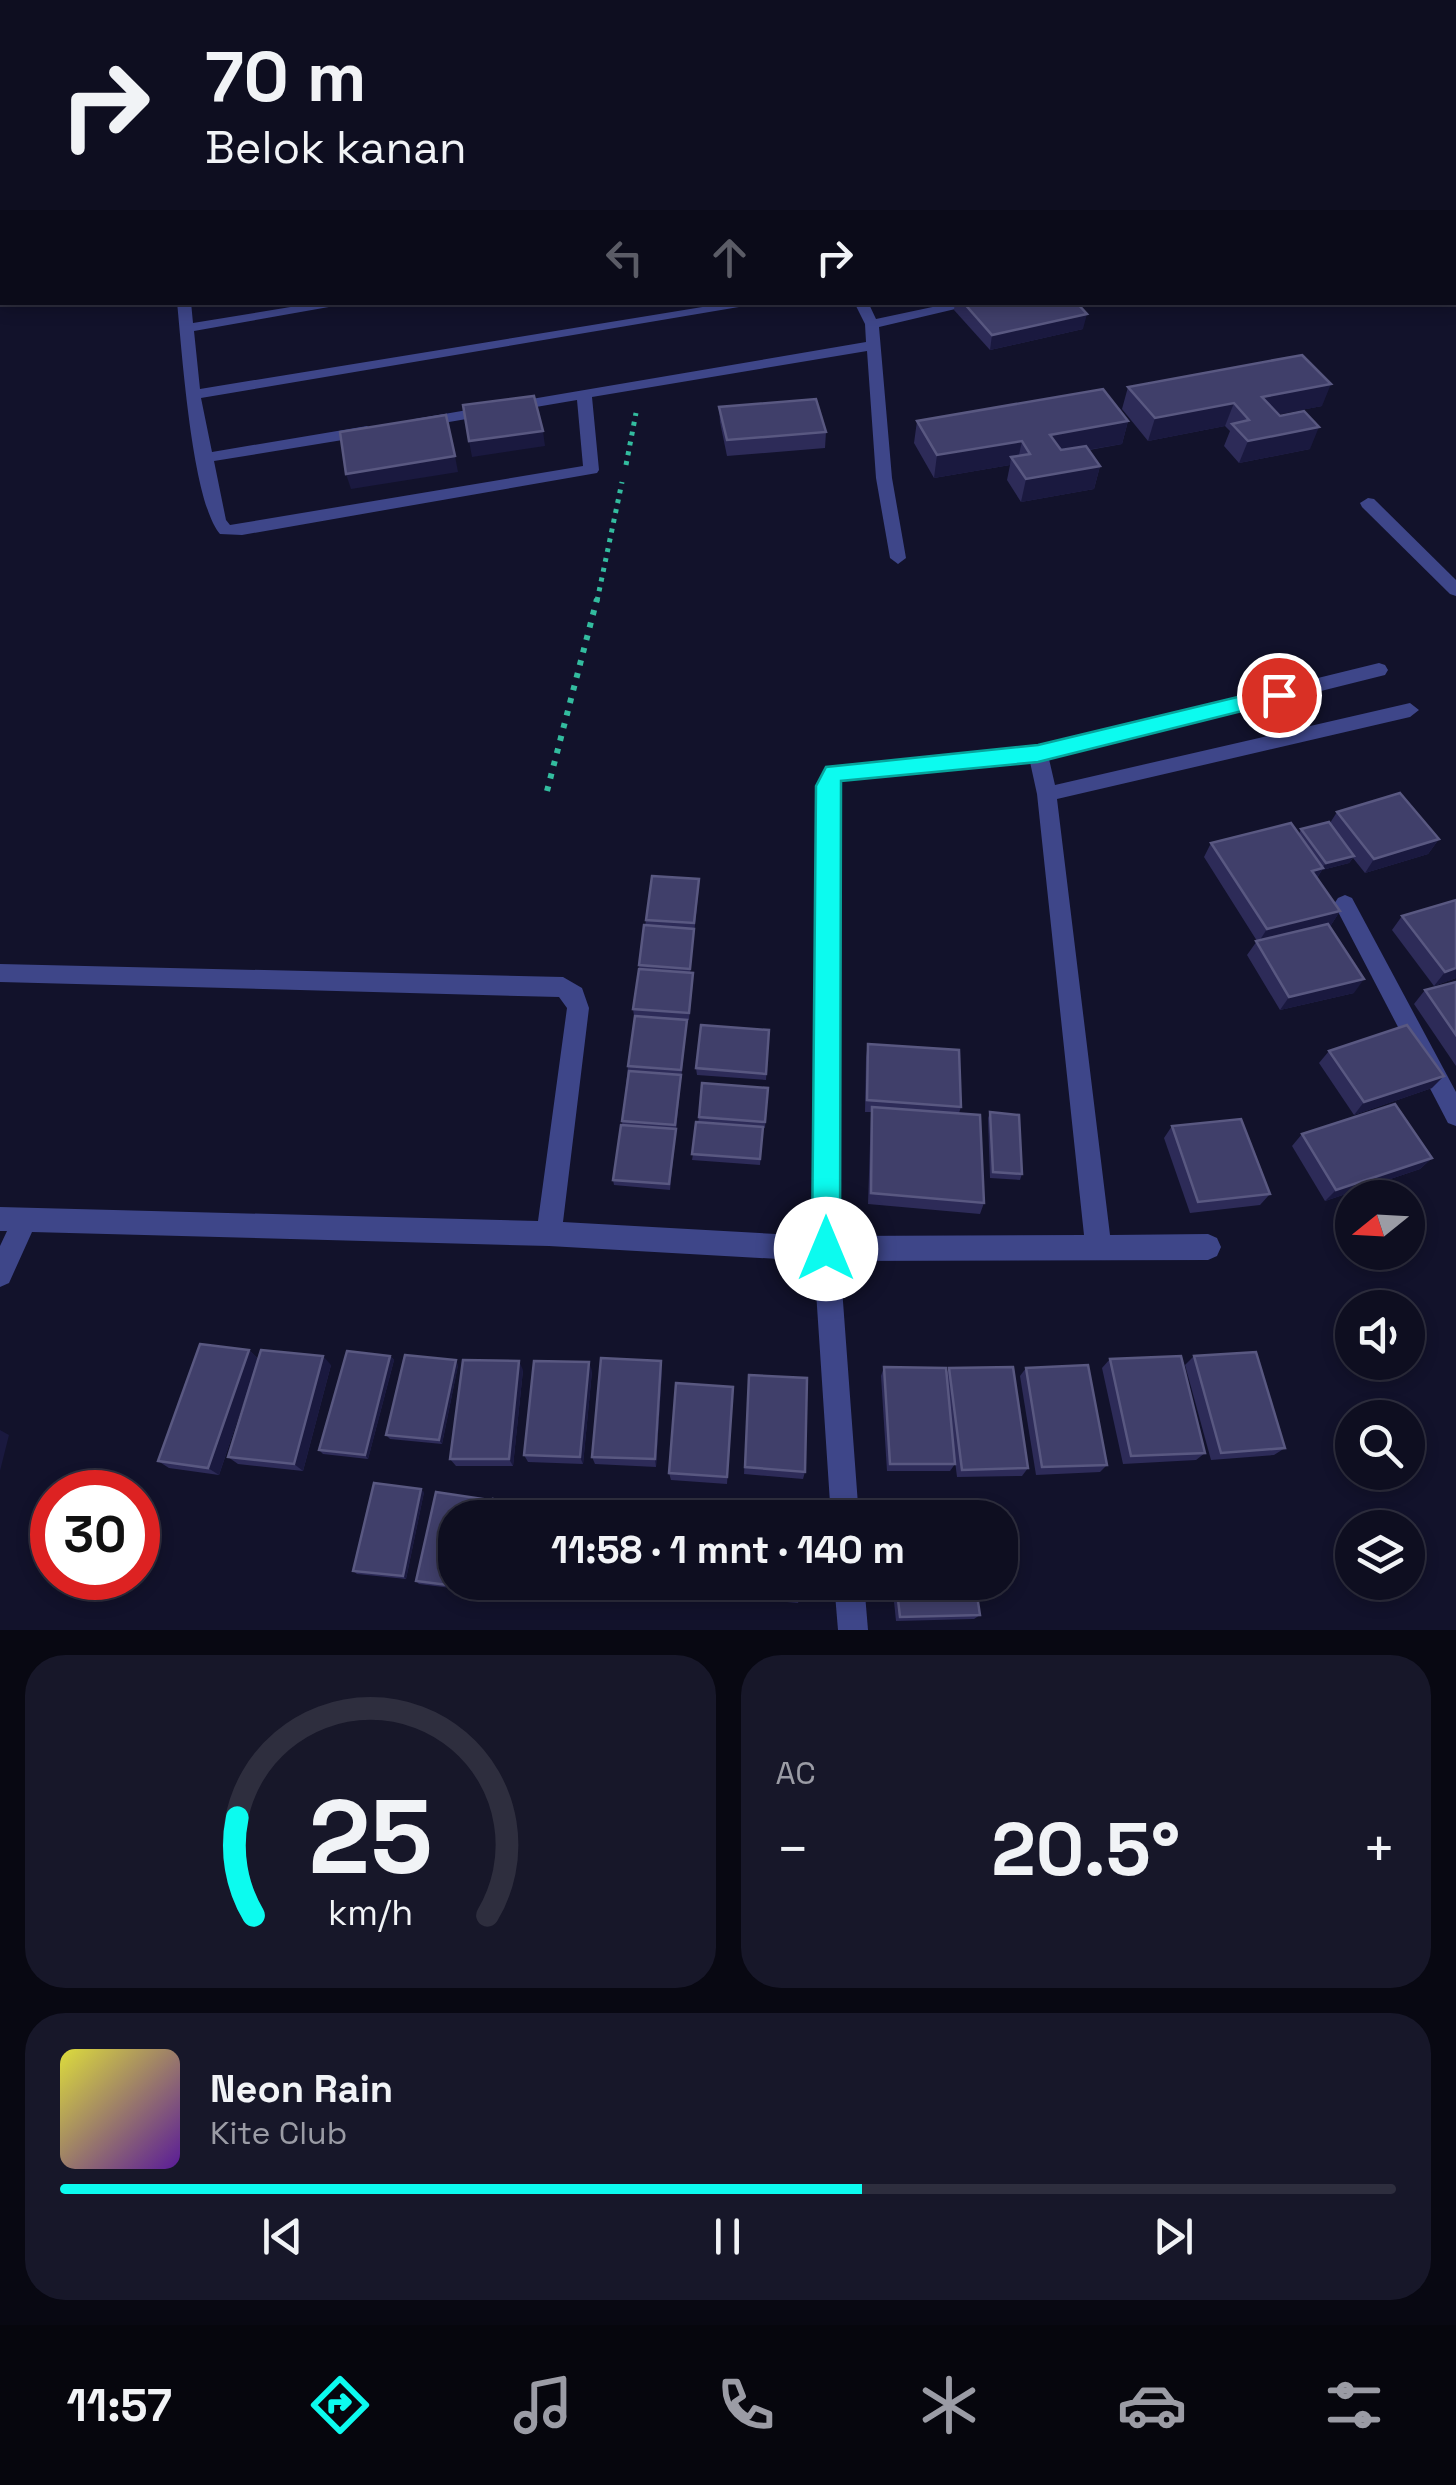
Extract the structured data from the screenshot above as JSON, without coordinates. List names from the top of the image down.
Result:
{
  "north": "left",
  "page": {
    "turn": ["70 m", "Belok kanan"],
    "limit": "30",
    "trip": "11:58 · 1 mnt · 140 m",
    "tile": "AC",
    "heat": ["−", "20.5°", "+"],
    "song": ["Neon Rain", "Kite Club"],
    "tabs": "11:57",
    "gauge": ["25", "km/h"]
  }
}
